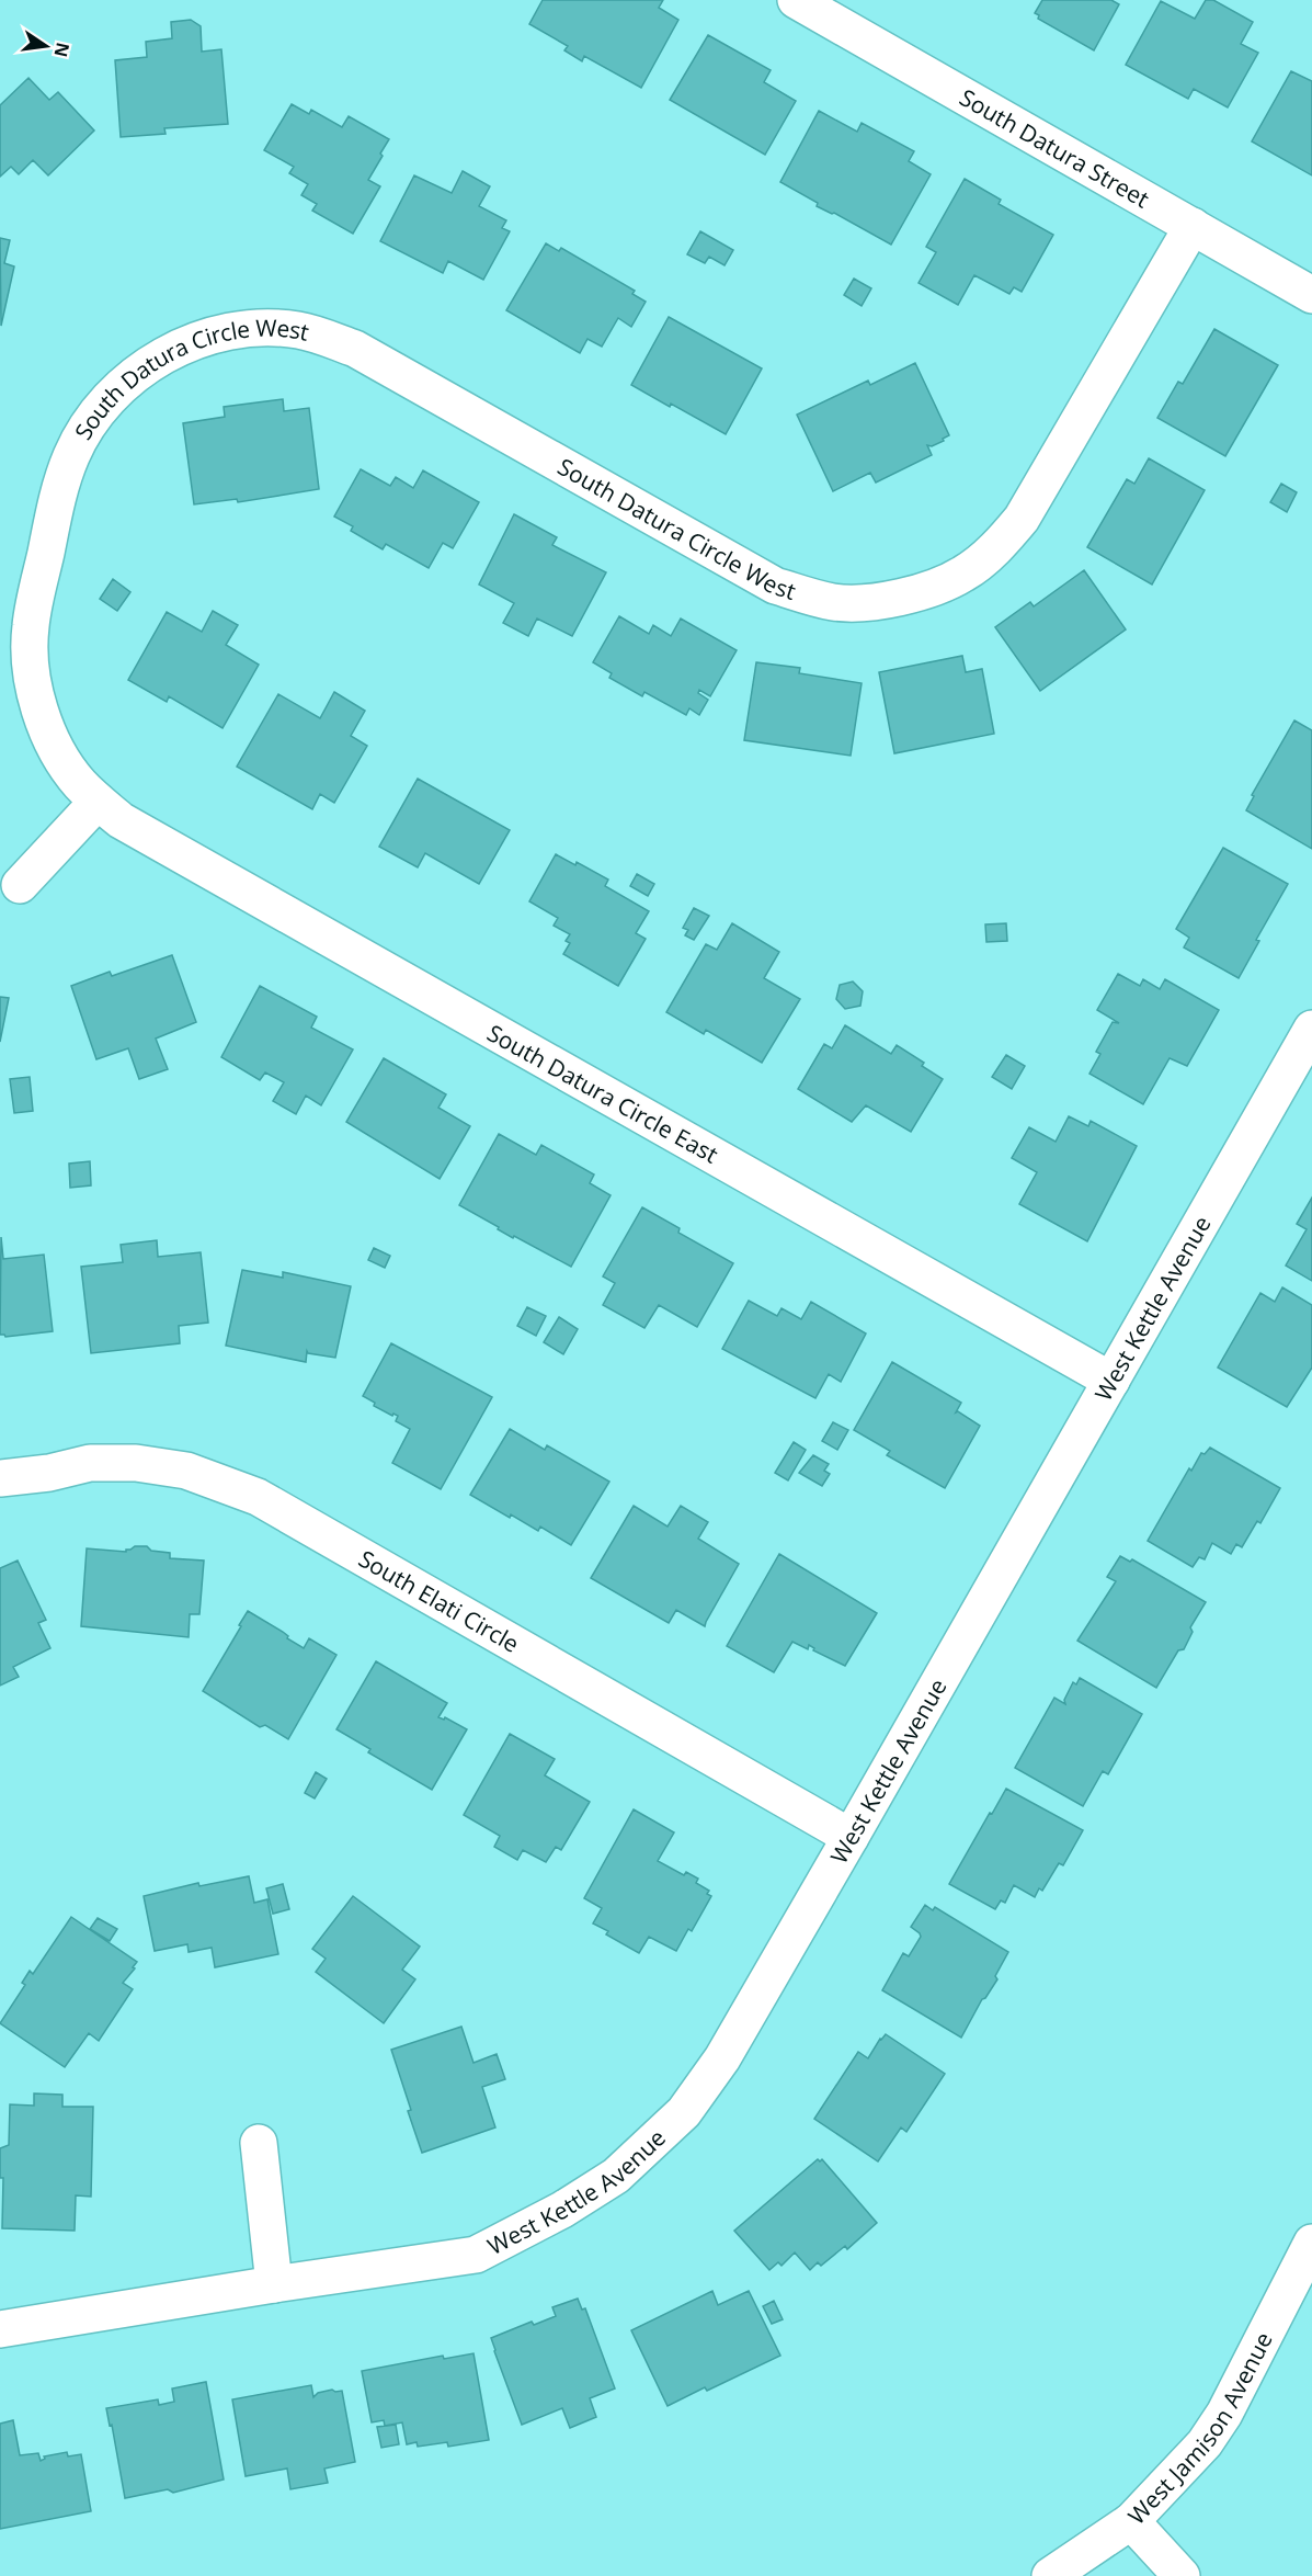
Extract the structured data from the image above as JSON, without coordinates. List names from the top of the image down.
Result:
{
  "streets": {
    "street": [
      "South Datura Street",
      "South Datura Circle West",
      "South Datura Circle East",
      "West Kettle Avenue",
      "South Elati Circle",
      "West Jamison Avenue"
    ]
  },
  "crossings": [
    ["South Datura Street", "South Datura Circle West"],
    ["South Datura Circle West", "South Datura Circle East"],
    ["South Datura Circle East", "West Kettle Avenue"],
    ["West Kettle Avenue", "South Elati Circle"]
  ],
  "north": "right"
}
